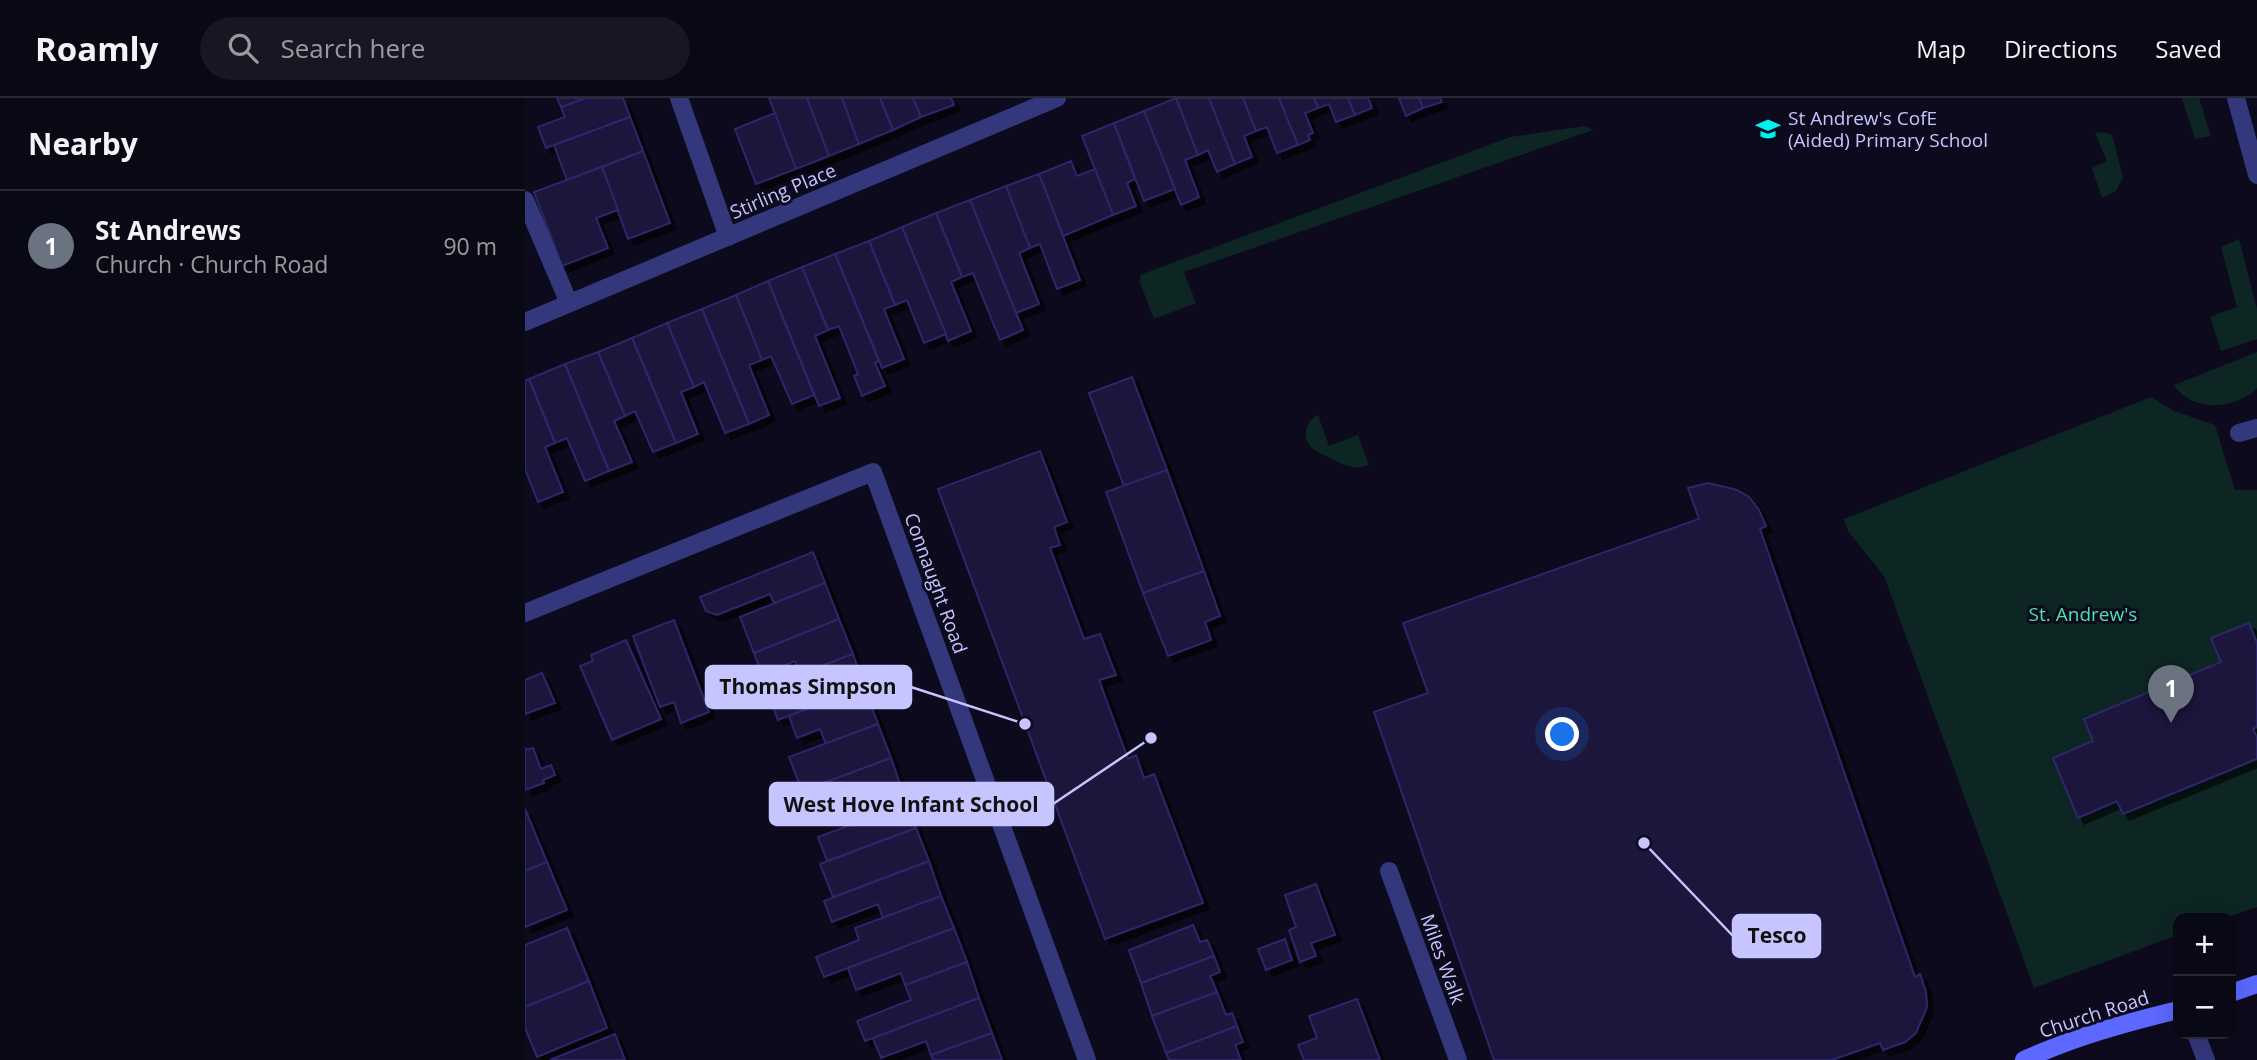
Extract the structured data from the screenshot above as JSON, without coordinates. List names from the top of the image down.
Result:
{
  "streets": {
    "main road": ["Church Road"],
    "street": ["Stirling Place", "Connaught Road", "Miles Walk"]
  },
  "parks": ["St. Andrew's"],
  "places": {
    "school or university": ["St Andrew's CofE (Aided) Primary School"],
    "other": ["Thomas Simpson", "West Hove Infant School", "Tesco"]
  },
  "page": {
    "header": "Roamly",
    "search": "Search here",
    "nav": ["Map", "Directions", "Saved"],
    "heading": "Nearby",
    "list": [
      {
        "mark": "1",
        "name": "St Andrews",
        "note": "Church · Church Road",
        "value": "90 m"
      }
    ],
    "pins": "1",
    "map_buttons": ["+", "−"]
  }
}
